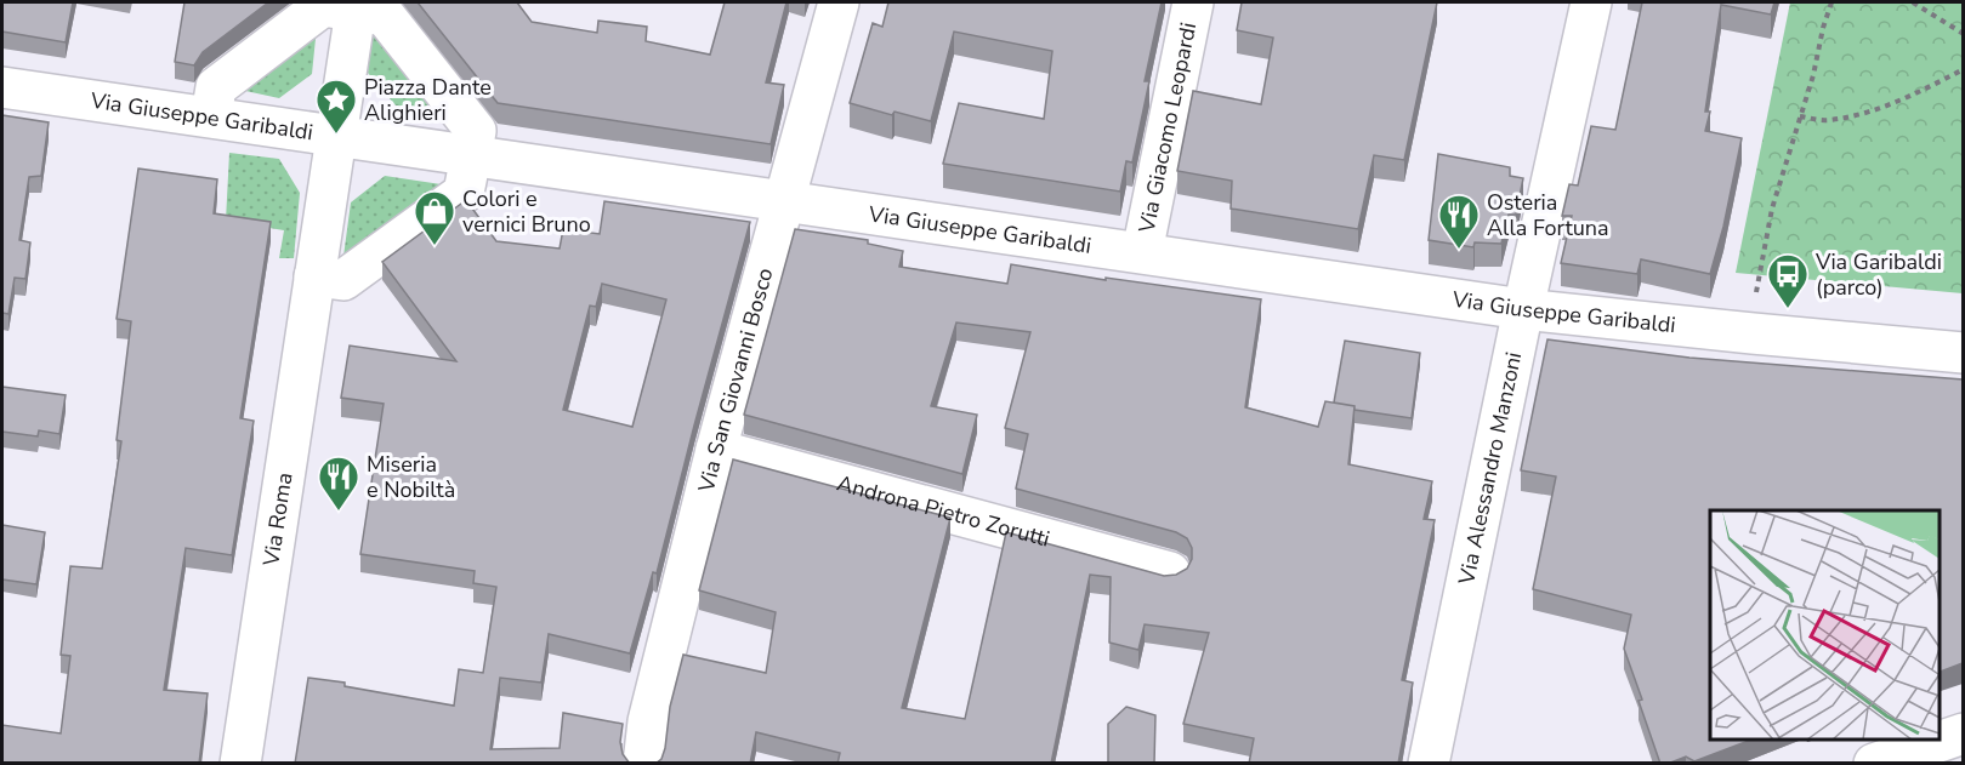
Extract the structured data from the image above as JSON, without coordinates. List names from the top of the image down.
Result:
{
  "streets": {
    "street": [
      "Via Giuseppe Garibaldi",
      "Via Giacomo Leopardi",
      "Via San Giovanni Bosco",
      "Via Alessandro Manzoni",
      "Androna Pietro Zorutti",
      "Via Roma"
    ]
  },
  "crossings": [
    ["Via Giuseppe Garibaldi", "Via Giacomo Leopardi"],
    ["Via Giuseppe Garibaldi", "Via San Giovanni Bosco"],
    ["Via Giuseppe Garibaldi", "Via Alessandro Manzoni"],
    ["Via San Giovanni Bosco", "Androna Pietro Zorutti"]
  ],
  "places": {
    "place": ["Piazza Dante Alighieri"],
    "shop": ["Colori e vernici Bruno"],
    "restaurant": ["Osteria Alla Fortuna", "Miseria e Nobiltà"],
    "bus stop": ["Via Garibaldi (parco)"]
  }
}
